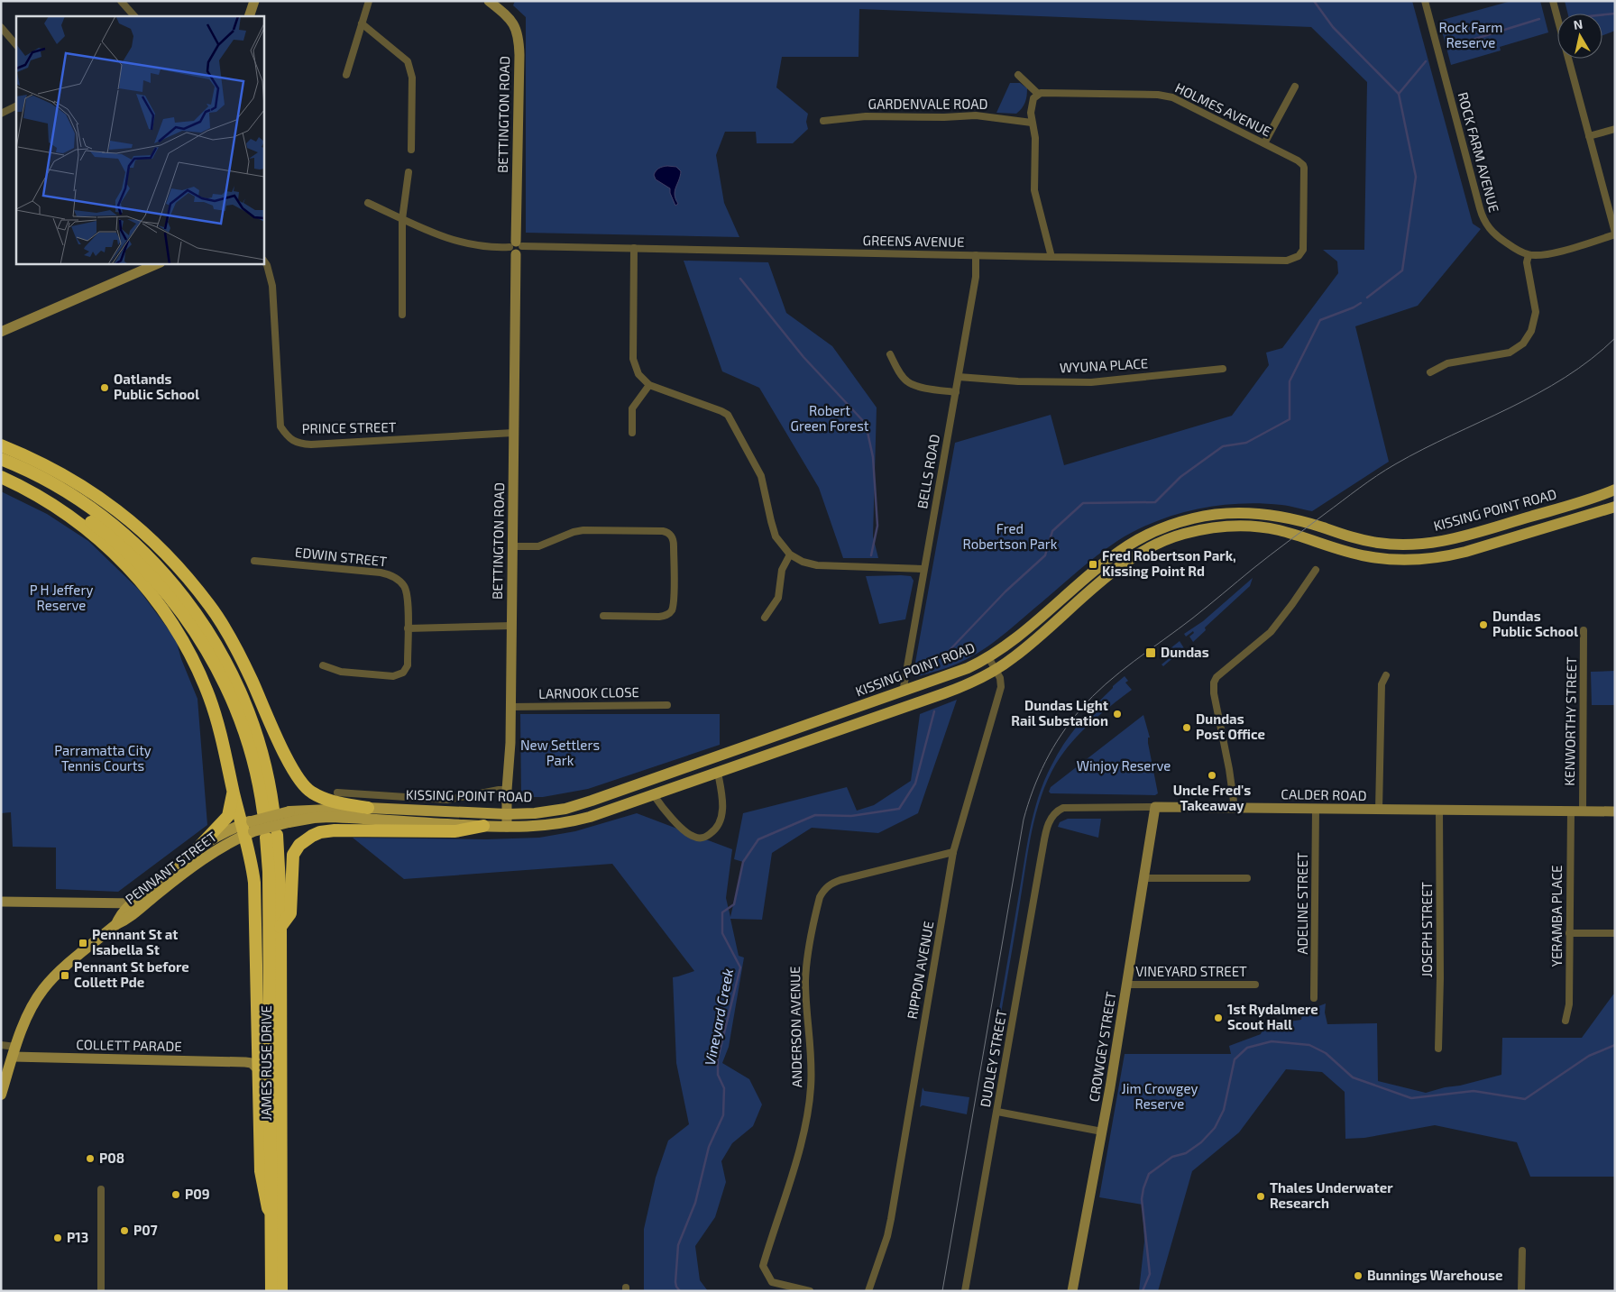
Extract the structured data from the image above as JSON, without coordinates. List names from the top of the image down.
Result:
{
  "streets": {
    "highway": ["JAMES RUSE DRIVE"],
    "main road": ["KISSING POINT ROAD", "PENNANT STREET"],
    "street": [
      "GARDENVALE ROAD",
      "HOLMES AVENUE",
      "BETTINGTON ROAD",
      "ROCK FARM AVENUE",
      "GREENS AVENUE",
      "WYUNA PLACE",
      "PRINCE STREET",
      "BELLS ROAD",
      "EDWIN STREET",
      "LARNOOK CLOSE",
      "KENWORTHY STREET",
      "CALDER ROAD",
      "ADELINE STREET",
      "YERAMBA PLACE",
      "JOSEPH STREET",
      "RIPPON AVENUE",
      "VINEYARD STREET",
      "ANDERSON AVENUE",
      "COLLETT PARADE",
      "CROWGEY STREET",
      "DUDLEY STREET"
    ]
  },
  "crossings": [
    ["HOLMES AVENUE", "GREENS AVENUE"],
    ["BETTINGTON ROAD", "GREENS AVENUE"],
    ["BETTINGTON ROAD", "PRINCE STREET"],
    ["BETTINGTON ROAD", "KISSING POINT ROAD"],
    ["BETTINGTON ROAD", "LARNOOK CLOSE"],
    ["GREENS AVENUE", "BELLS ROAD"],
    ["WYUNA PLACE", "BELLS ROAD"],
    ["BELLS ROAD", "KISSING POINT ROAD"],
    ["KISSING POINT ROAD", "PENNANT STREET"],
    ["KISSING POINT ROAD", "RIPPON AVENUE"],
    ["KENWORTHY STREET", "CALDER ROAD"],
    ["CALDER ROAD", "ADELINE STREET"],
    ["CALDER ROAD", "YERAMBA PLACE"],
    ["CALDER ROAD", "JOSEPH STREET"],
    ["CALDER ROAD", "CROWGEY STREET"],
    ["CALDER ROAD", "DUDLEY STREET"],
    ["PENNANT STREET", "COLLETT PARADE"],
    ["RIPPON AVENUE", "ANDERSON AVENUE"],
    ["VINEYARD STREET", "CROWGEY STREET"]
  ],
  "water": ["Vineyard Creek"],
  "parks": [
    "Rock Farm Reserve",
    "Robert Green Forest",
    "Fred Robertson Park",
    "P H Jeffery Reserve",
    "New Settlers Park",
    "Parramatta City Tennis Courts",
    "Winjoy Reserve",
    "Jim Crowgey Reserve"
  ],
  "places": {
    "other": [
      "Oatlands Public School",
      "Dundas Public School",
      "Dundas Light Rail Substation",
      "Dundas Post Office",
      "Uncle Fred's Takeaway",
      "1st Rydalmere Scout Hall",
      "P08",
      "P09",
      "Thales Underwater Research",
      "P07",
      "P13",
      "Bunnings Warehouse"
    ],
    "transit": [
      "Fred Robertson Park, Kissing Point Rd",
      "Dundas",
      "Pennant St at Isabella St",
      "Pennant St before Collett Pde"
    ]
  },
  "north": "top"
}
